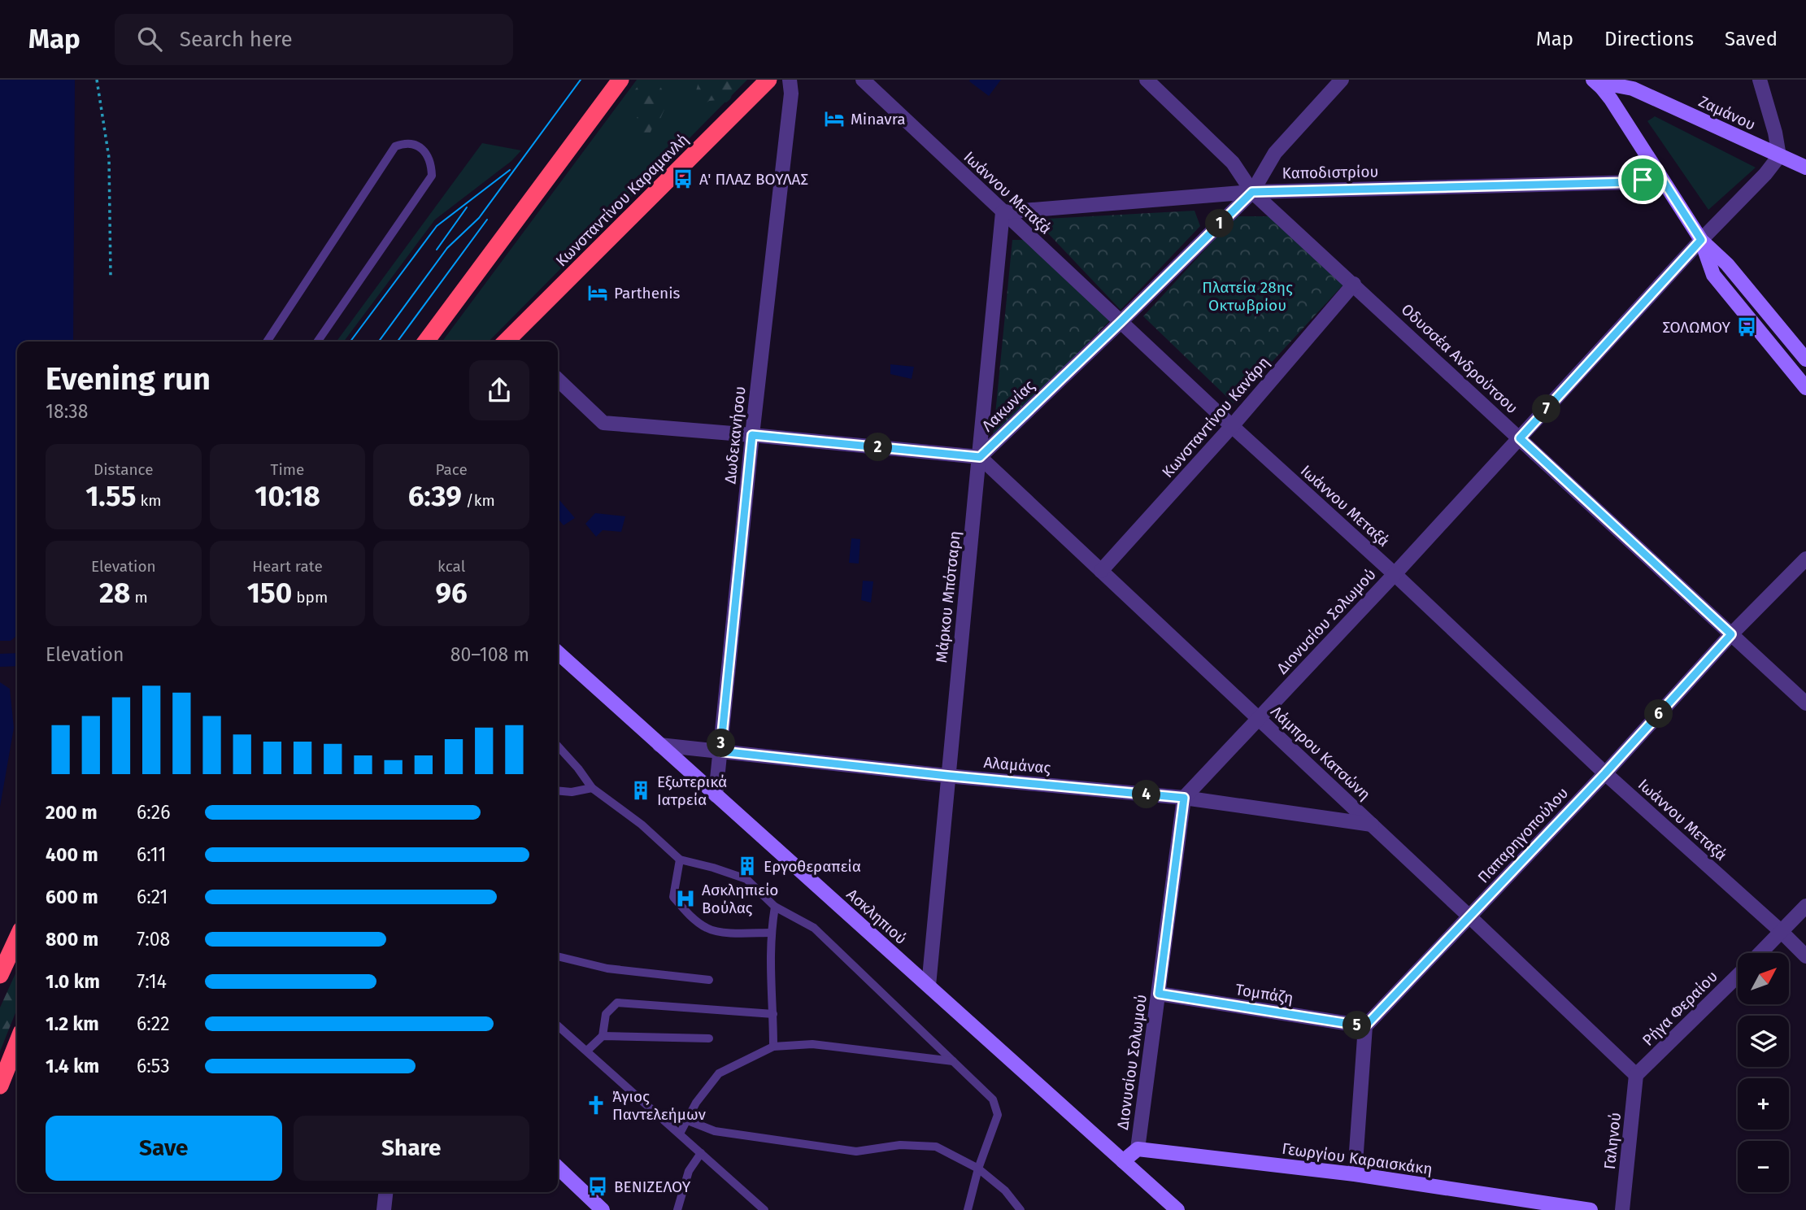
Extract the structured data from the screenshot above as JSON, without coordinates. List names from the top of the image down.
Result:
{
  "streets": {
    "highway": ["Κωνσταντίνου Καραμανλή"],
    "street": [
      "Ζαμάνου",
      "Καποδιστρίου",
      "Ιωάννου Μεταξά",
      "Οδυσσέα Ανδρούτσου",
      "Λακωνίας",
      "Κωνσταντίνου Κανάρη",
      "Δωδεκανήσου",
      "Μάρκου Μπότσαρη",
      "Διονυσίου Σολωμού",
      "Λάμπρου Κατσώνη",
      "Αλαμάνας",
      "Παπαρηγοπούλου",
      "Ασκληπιού",
      "Τομπάζη",
      "Ρήγα Φεραίου",
      "Γαληνού",
      "Γεωργίου Καραισκάκη"
    ]
  },
  "crossings": [
    ["Ζαμάνου", "Διονυσίου Σολωμού"],
    ["Καποδιστρίου", "Ιωάννου Μεταξά"],
    ["Καποδιστρίου", "Οδυσσέα Ανδρούτσου"],
    ["Καποδιστρίου", "Λακωνίας"],
    ["Καποδιστρίου", "Μάρκου Μπότσαρη"],
    ["Ιωάννου Μεταξά", "Λακωνίας"],
    ["Ιωάννου Μεταξά", "Κωνσταντίνου Κανάρη"],
    ["Ιωάννου Μεταξά", "Μάρκου Μπότσαρη"],
    ["Ιωάννου Μεταξά", "Διονυσίου Σολωμού"],
    ["Ιωάννου Μεταξά", "Παπαρηγοπούλου"],
    ["Ιωάννου Μεταξά", "Ρήγα Φεραίου"],
    ["Οδυσσέα Ανδρούτσου", "Λακωνίας"],
    ["Οδυσσέα Ανδρούτσου", "Κωνσταντίνου Κανάρη"],
    ["Οδυσσέα Ανδρούτσου", "Διονυσίου Σολωμού"],
    ["Οδυσσέα Ανδρούτσου", "Παπαρηγοπούλου"],
    ["Λακωνίας", "Μάρκου Μπότσαρη"],
    ["Λακωνίας", "Λάμπρου Κατσώνη"],
    ["Κωνσταντίνου Κανάρη", "Λάμπρου Κατσώνη"],
    ["Δωδεκανήσου", "Αλαμάνας"],
    ["Δωδεκανήσου", "Ασκληπιού"],
    ["Μάρκου Μπότσαρη", "Λάμπρου Κατσώνη"],
    ["Μάρκου Μπότσαρη", "Αλαμάνας"],
    ["Μάρκου Μπότσαρη", "Ασκληπιού"],
    ["Διονυσίου Σολωμού", "Λάμπρου Κατσώνη"],
    ["Διονυσίου Σολωμού", "Αλαμάνας"],
    ["Διονυσίου Σολωμού", "Τομπάζη"],
    ["Διονυσίου Σολωμού", "Γεωργίου Καραισκάκη"],
    ["Λάμπρου Κατσώνη", "Αλαμάνας"],
    ["Λάμπρου Κατσώνη", "Παπαρηγοπούλου"],
    ["Λάμπρου Κατσώνη", "Ρήγα Φεραίου"],
    ["Λάμπρου Κατσώνη", "Γαληνού"],
    ["Αλαμάνας", "Ασκληπιού"],
    ["Παπαρηγοπούλου", "Τομπάζη"],
    ["Ρήγα Φεραίου", "Γαληνού"]
  ],
  "parks": ["Πλατεία 28ης Οκτωβρίου"],
  "places": {
    "hotel": ["Minavra", "Parthenis"],
    "bus stop": ["Α' ΠΛΑΖ ΒΟΥΛΑΣ", "ΣΟΛΩΜΟΥ", "ΒΕΝΙΖΕΛΟΥ"],
    "building": ["Εξωτερικά Ιατρεία", "Εργοθεραπεία"],
    "hospital": ["Ασκληπιείο Βούλας"],
    "church": ["Άγιος Παντελεήμων"]
  },
  "north": "top right",
  "page": {
    "header": "Map",
    "search": "Search here",
    "nav": ["Map", "Directions", "Saved"],
    "pins": [
      "1",
      "7",
      "2",
      "6",
      "3",
      "4",
      "5"
    ],
    "heading": ["Evening run", "18:38"],
    "stats": [
      ["Distance", "1.55 km"],
      ["Time", "10:18"],
      ["Pace", "6:39 /km"],
      ["Elevation", "28 m"],
      ["Heart rate", "150 bpm"],
      ["kcal", "96"]
    ],
    "chart": ["Elevation", "80–108 m"],
    "list": [
      {
        "name": "200 m",
        "note": "6:26"
      },
      {
        "name": "400 m",
        "note": "6:11"
      },
      {
        "name": "600 m",
        "note": "6:21"
      },
      {
        "name": "800 m",
        "note": "7:08"
      },
      {
        "name": "1.0 km",
        "note": "7:14"
      },
      {
        "name": "1.2 km",
        "note": "6:22"
      },
      {
        "name": "1.4 km",
        "note": "6:53"
      }
    ],
    "map_buttons": ["+", "−"],
    "buttons": ["Save", "Share"]
  }
}
